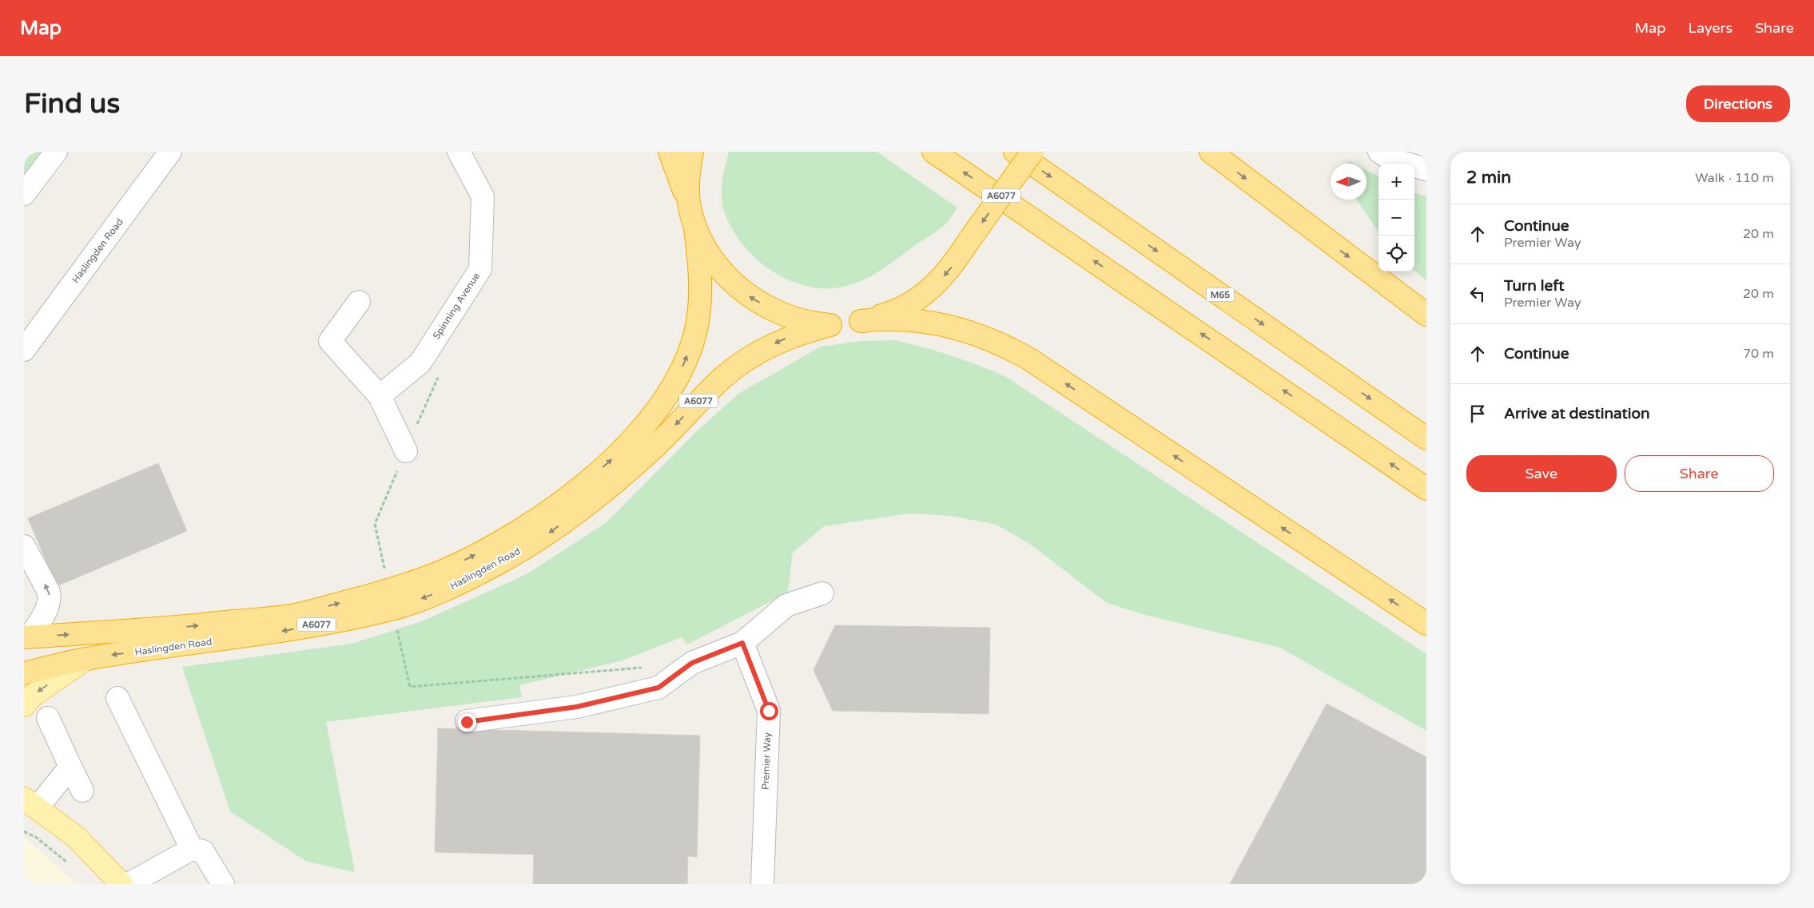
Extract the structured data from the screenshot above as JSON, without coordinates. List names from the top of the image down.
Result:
{
  "streets": {
    "highway": ["A6077", "Haslingden Road", "M65"],
    "street": ["Spinning Avenue", "Premier Way"]
  },
  "crossings": [
    ["A6077", "Haslingden Road"]
  ],
  "north": "left",
  "page": {
    "header": "Map",
    "nav": ["Map", "Layers", "Share"],
    "buttons": [
      "Directions",
      ["Save", "Share"]
    ],
    "title": "Find us",
    "heading": ["2 min", "Walk · 110 m"],
    "map_buttons": ["+", "−"],
    "list": [
      ["Continue", "Premier Way", "20 m"],
      ["Turn left", "Premier Way", "20 m"],
      ["Continue", "70 m"],
      "Arrive at destination"
    ]
  }
}
